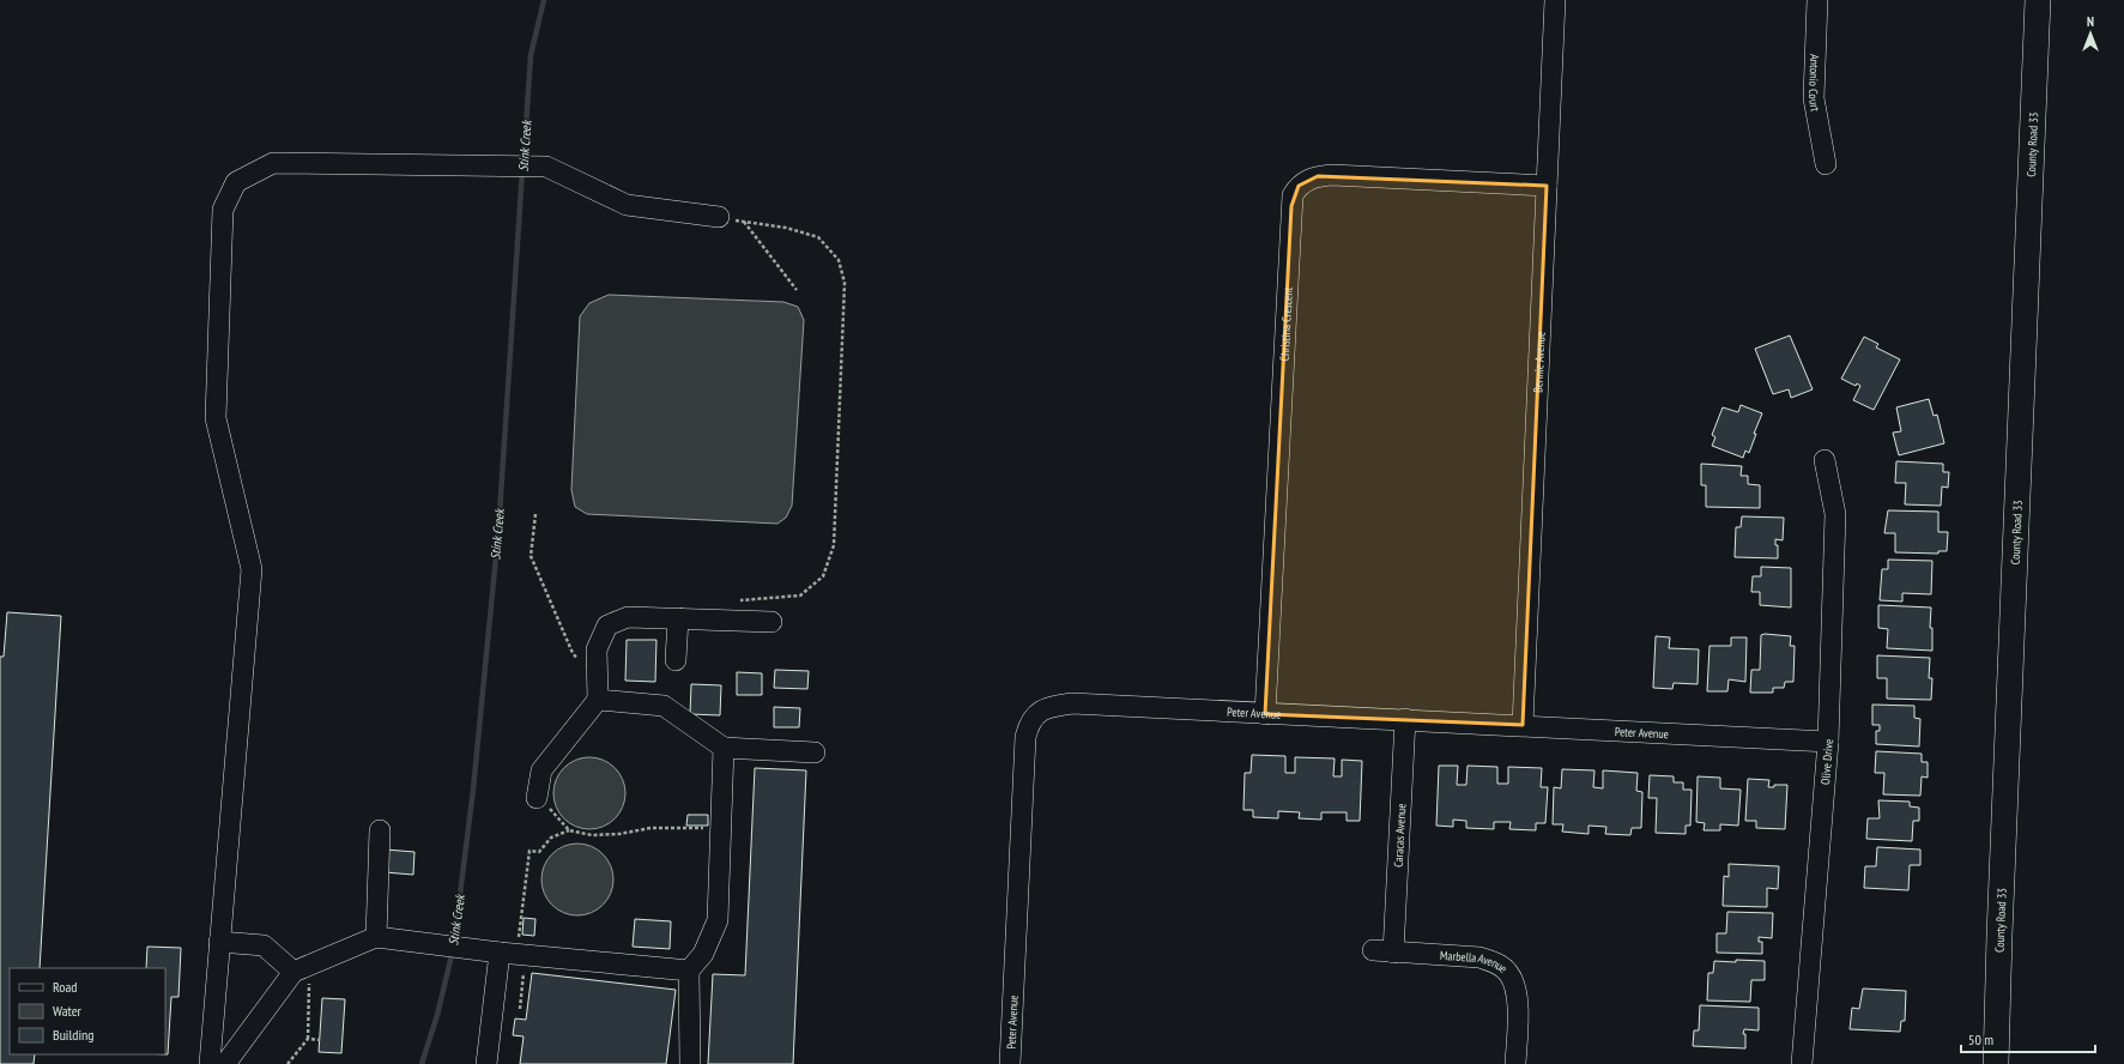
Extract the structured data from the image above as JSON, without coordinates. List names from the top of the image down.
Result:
{
  "streets": {
    "main road": ["County Road 33"],
    "street": [
      "Antonio Court",
      "Christina Crescent",
      "Bennie Avenue",
      "Peter Avenue",
      "Olive Drive",
      "Caracas Avenue",
      "Marbella Avenue"
    ]
  },
  "crossings": [
    ["Christina Crescent", "Bennie Avenue"],
    ["Christina Crescent", "Peter Avenue"],
    ["Bennie Avenue", "Peter Avenue"],
    ["Peter Avenue", "Olive Drive"],
    ["Peter Avenue", "Caracas Avenue"],
    ["Caracas Avenue", "Marbella Avenue"]
  ],
  "water": ["Stink Creek"],
  "legend": ["Road", "Water", "Building"],
  "scale_bar": "50 m",
  "north": "top"
}
